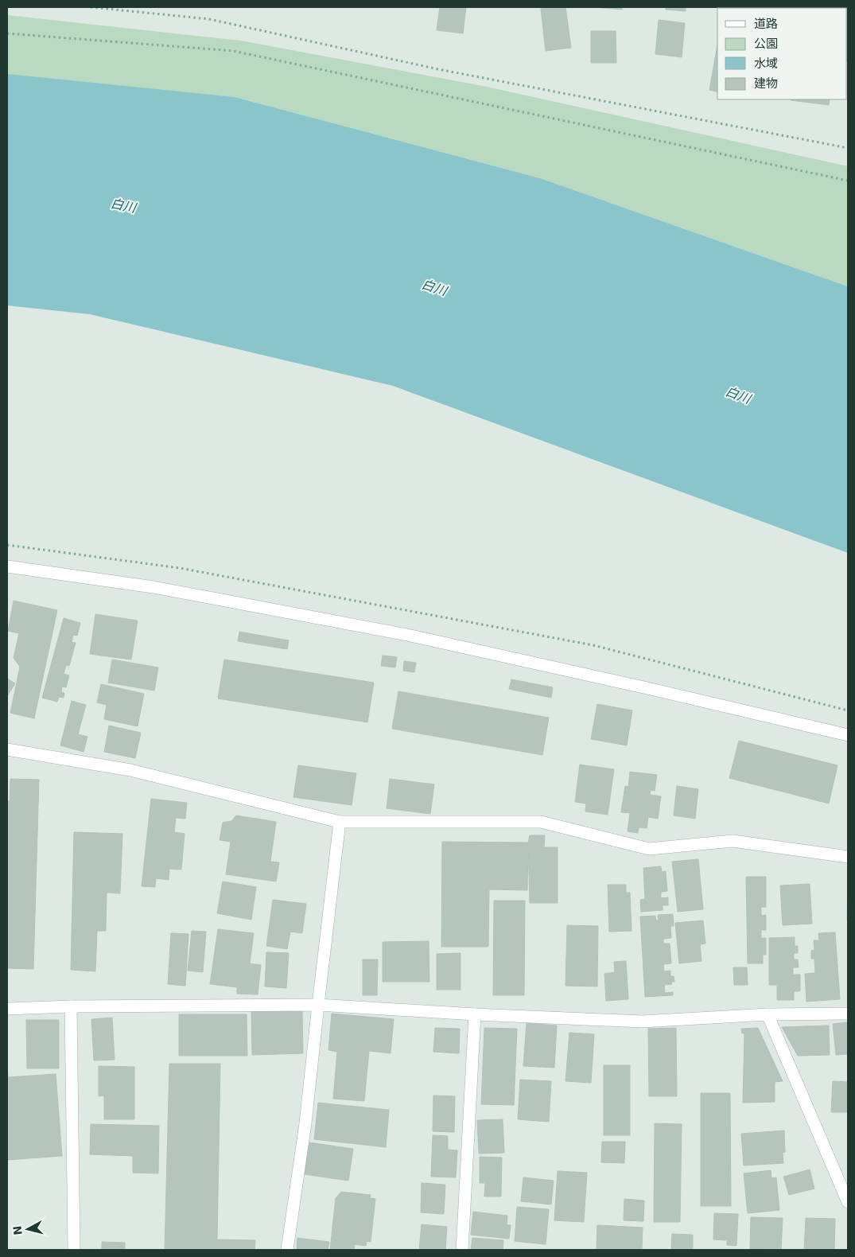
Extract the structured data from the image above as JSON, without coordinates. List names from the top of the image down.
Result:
{
  "water": ["白川"],
  "legend": [
    "道路",
    "公園",
    "水域",
    "建物"
  ],
  "north": "left"
}
